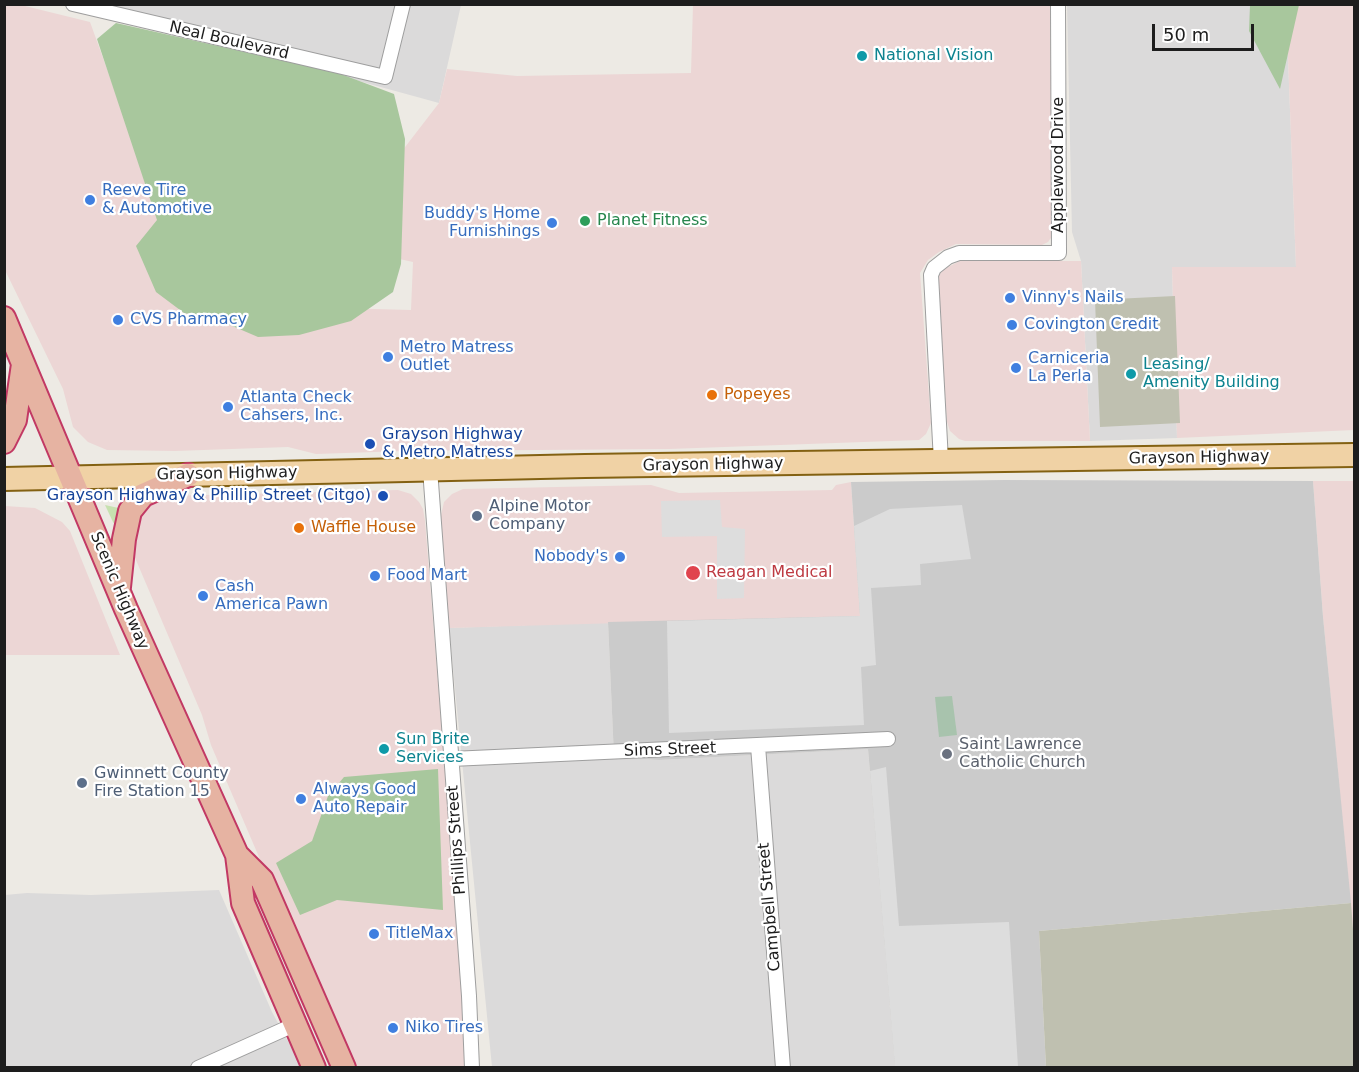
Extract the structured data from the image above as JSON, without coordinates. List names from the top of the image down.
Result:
{
  "streets": {
    "highway": ["Scenic Highway"],
    "main road": ["Grayson Highway"],
    "street": [
      "Neal Boulevard",
      "Applewood Drive",
      "Sims Street",
      "Phillips Street",
      "Campbell Street"
    ]
  },
  "crossings": [
    ["Applewood Drive", "Grayson Highway"],
    ["Grayson Highway", "Scenic Highway"],
    ["Grayson Highway", "Phillips Street"],
    ["Sims Street", "Phillips Street"],
    ["Sims Street", "Campbell Street"]
  ],
  "places": [
    "National Vision",
    "Reeve Tire & Automotive",
    "Planet Fitness",
    "Buddy's Home Furnishings",
    "Vinny's Nails",
    "CVS Pharmacy",
    "Covington Credit",
    "Metro Matress Outlet",
    "Carniceria La Perla",
    "Leasing/ Amenity Building",
    "Popeyes",
    "Atlanta Check Cahsers, Inc.",
    "Grayson Highway & Metro Matress",
    "Grayson Highway & Phillip Street (Citgo)",
    "Alpine Motor Company",
    "Waffle House",
    "Nobody's",
    "Reagan Medical",
    "Food Mart",
    "Cash America Pawn",
    "Sun Brite Services",
    "Saint Lawrence Catholic Church",
    "Gwinnett County Fire Station 15",
    "Always Good Auto Repair",
    "TitleMax",
    "Niko Tires"
  ],
  "scale_bar": "50 m"
}
